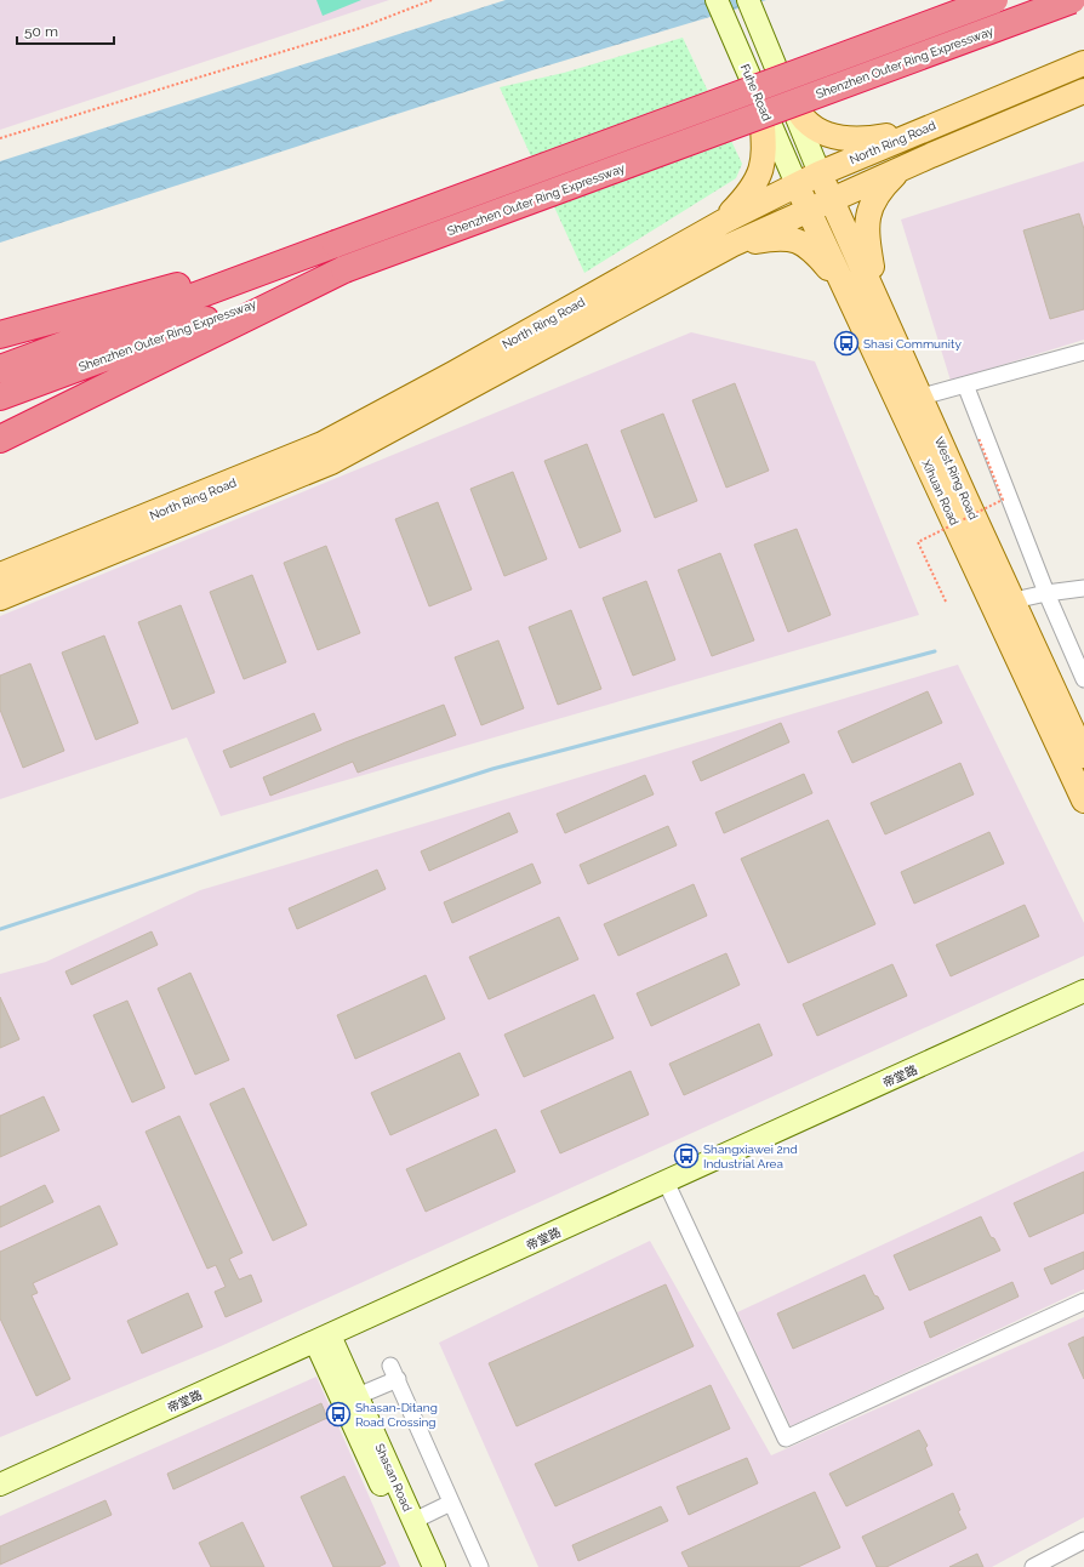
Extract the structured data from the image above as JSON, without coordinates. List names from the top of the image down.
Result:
{
  "streets": {
    "highway": ["Shenzhen Outer Ring Expressway"],
    "main road": ["North Ring Road", "West Ring Road", "Xihuan Road"],
    "street": ["Fuhe Road", "帝堂路", "Shasan Road"]
  },
  "crossings": [
    ["Fuhe Road", "North Ring Road"],
    ["Fuhe Road", "Xihuan Road"],
    ["North Ring Road", "West Ring Road"],
    ["North Ring Road", "Xihuan Road"],
    ["帝堂路", "Shasan Road"]
  ],
  "places": {
    "bus stop": ["Shasi Community", "Shangxiawei 2nd Industrial Area", "Shasan-Ditang Road Crossing"]
  },
  "scale_bar": "50 m"
}
